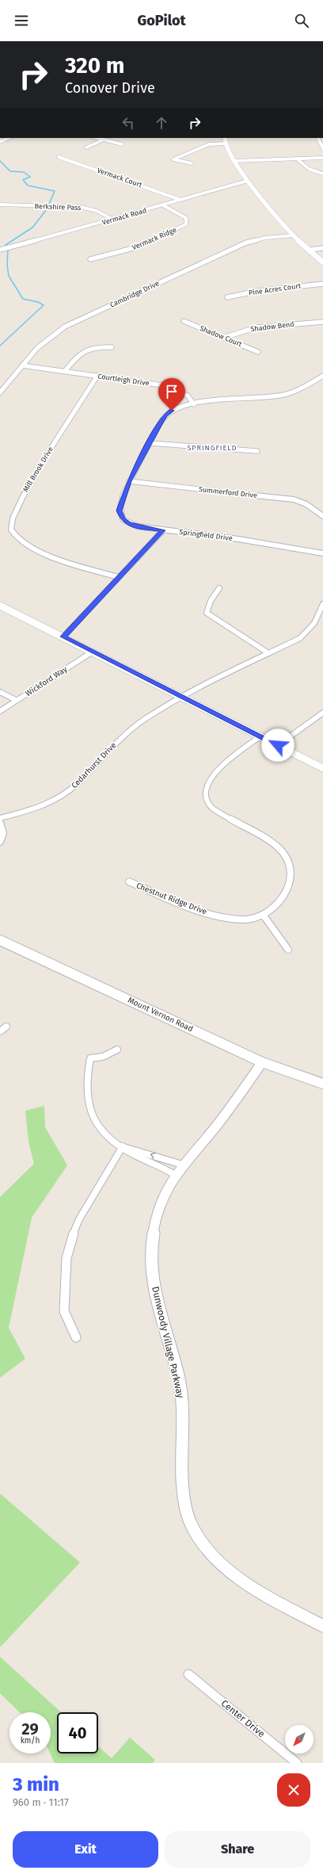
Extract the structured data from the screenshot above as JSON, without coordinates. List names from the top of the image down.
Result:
{
  "streets": {
    "street": [
      "Vermack Court",
      "Berkshire Pass",
      "Vermack Road",
      "Vermack Ridge",
      "Pine Acres Court",
      "Cambridge Drive",
      "Shadow Bend",
      "Shadow Court",
      "Courtleigh Drive",
      "Mill Brook Drive",
      "Summerford Drive",
      "Springfield Drive",
      "Wickford Way",
      "Cedarhurst Drive",
      "Chestnut Ridge Drive",
      "Mount Vernon Road",
      "Dunwoody Village Parkway",
      "Center Drive"
    ]
  },
  "crossings": [
    ["Vermack Court", "Vermack Road"],
    ["Berkshire Pass", "Vermack Road"],
    ["Vermack Road", "Vermack Ridge"],
    ["Cambridge Drive", "Courtleigh Drive"],
    ["Shadow Bend", "Shadow Court"],
    ["Courtleigh Drive", "Mill Brook Drive"],
    ["Courtleigh Drive", "Springfield Drive"],
    ["Summerford Drive", "Springfield Drive"],
    ["Mount Vernon Road", "Dunwoody Village Parkway"]
  ],
  "districts": ["SPRINGFIELD"],
  "north": "bottom left",
  "page": {
    "header": "GoPilot",
    "turn": ["320 m", "Conover Drive"],
    "speed": "29 km/h",
    "limit": "40",
    "heading": ["3 min", "960 m · 11:17"],
    "buttons": ["Exit", "Share"]
  }
}
